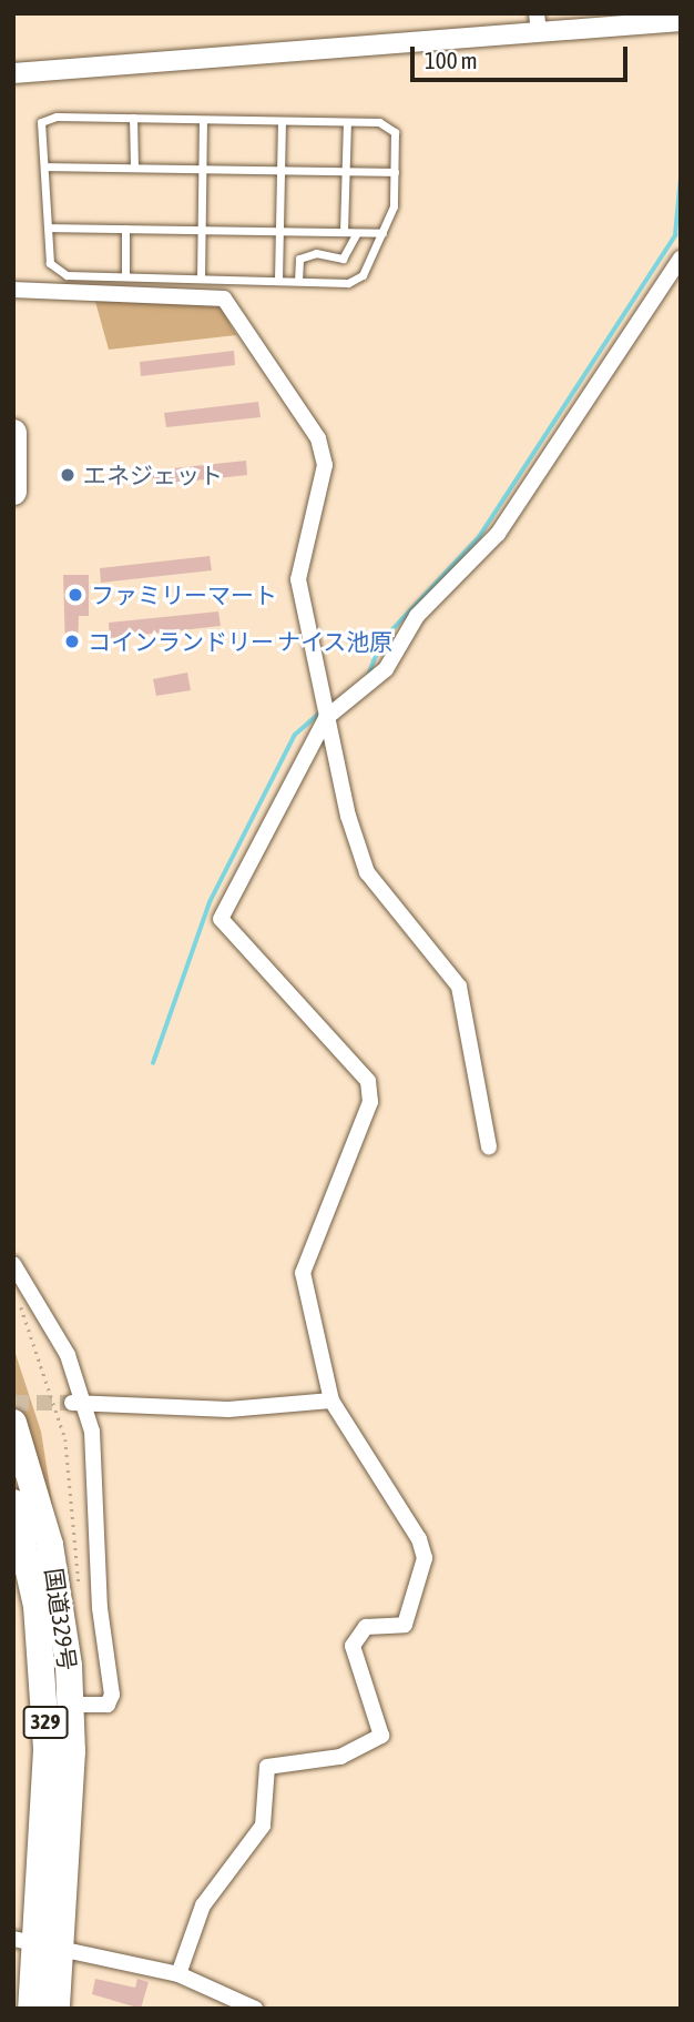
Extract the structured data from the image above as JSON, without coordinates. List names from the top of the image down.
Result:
{
  "streets": {
    "highway": ["国道329号", "329"]
  },
  "places": ["エネジェット", "ファミリーマート", "コインランドリー ナイス池原"],
  "scale_bar": "100 m"
}
